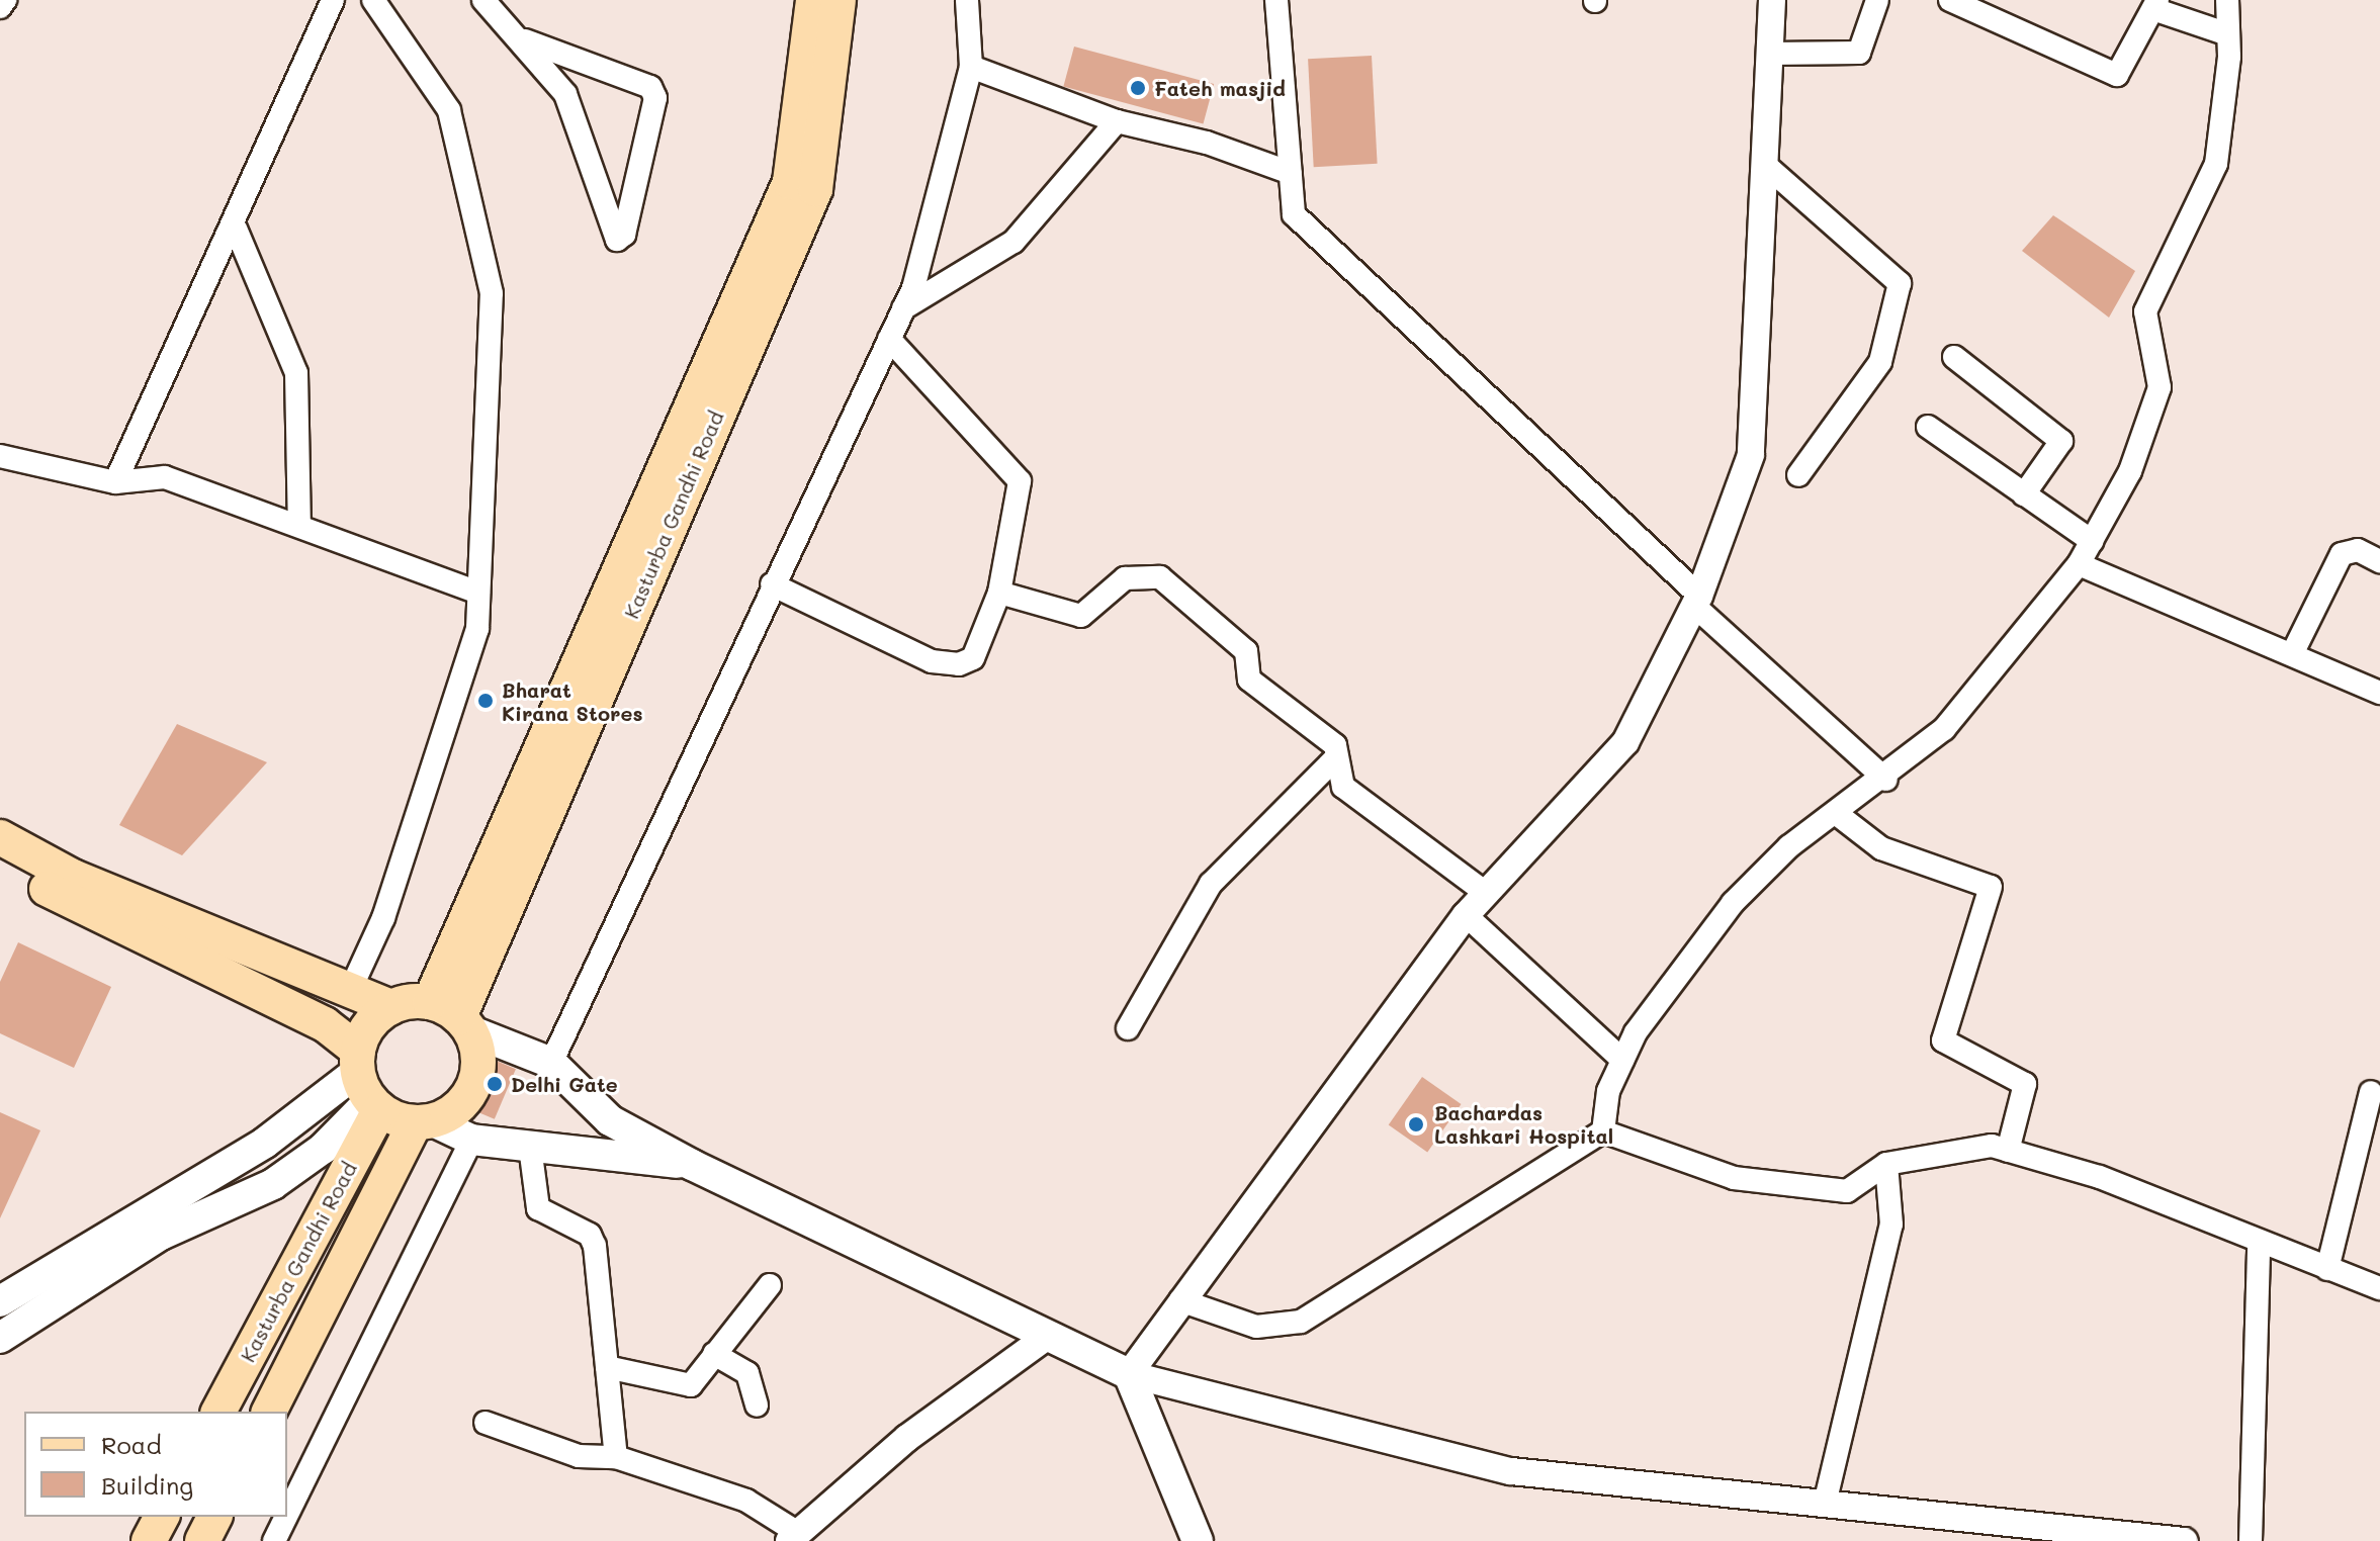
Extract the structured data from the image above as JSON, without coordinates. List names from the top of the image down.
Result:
{
  "streets": {
    "main road": ["Kasturba Gandhi Road"]
  },
  "places": [
    "Fateh masjid",
    "Bharat Kirana Stores",
    "Delhi Gate",
    "Bachardas Lashkari Hospital"
  ],
  "legend": ["Road", "Building"]
}
